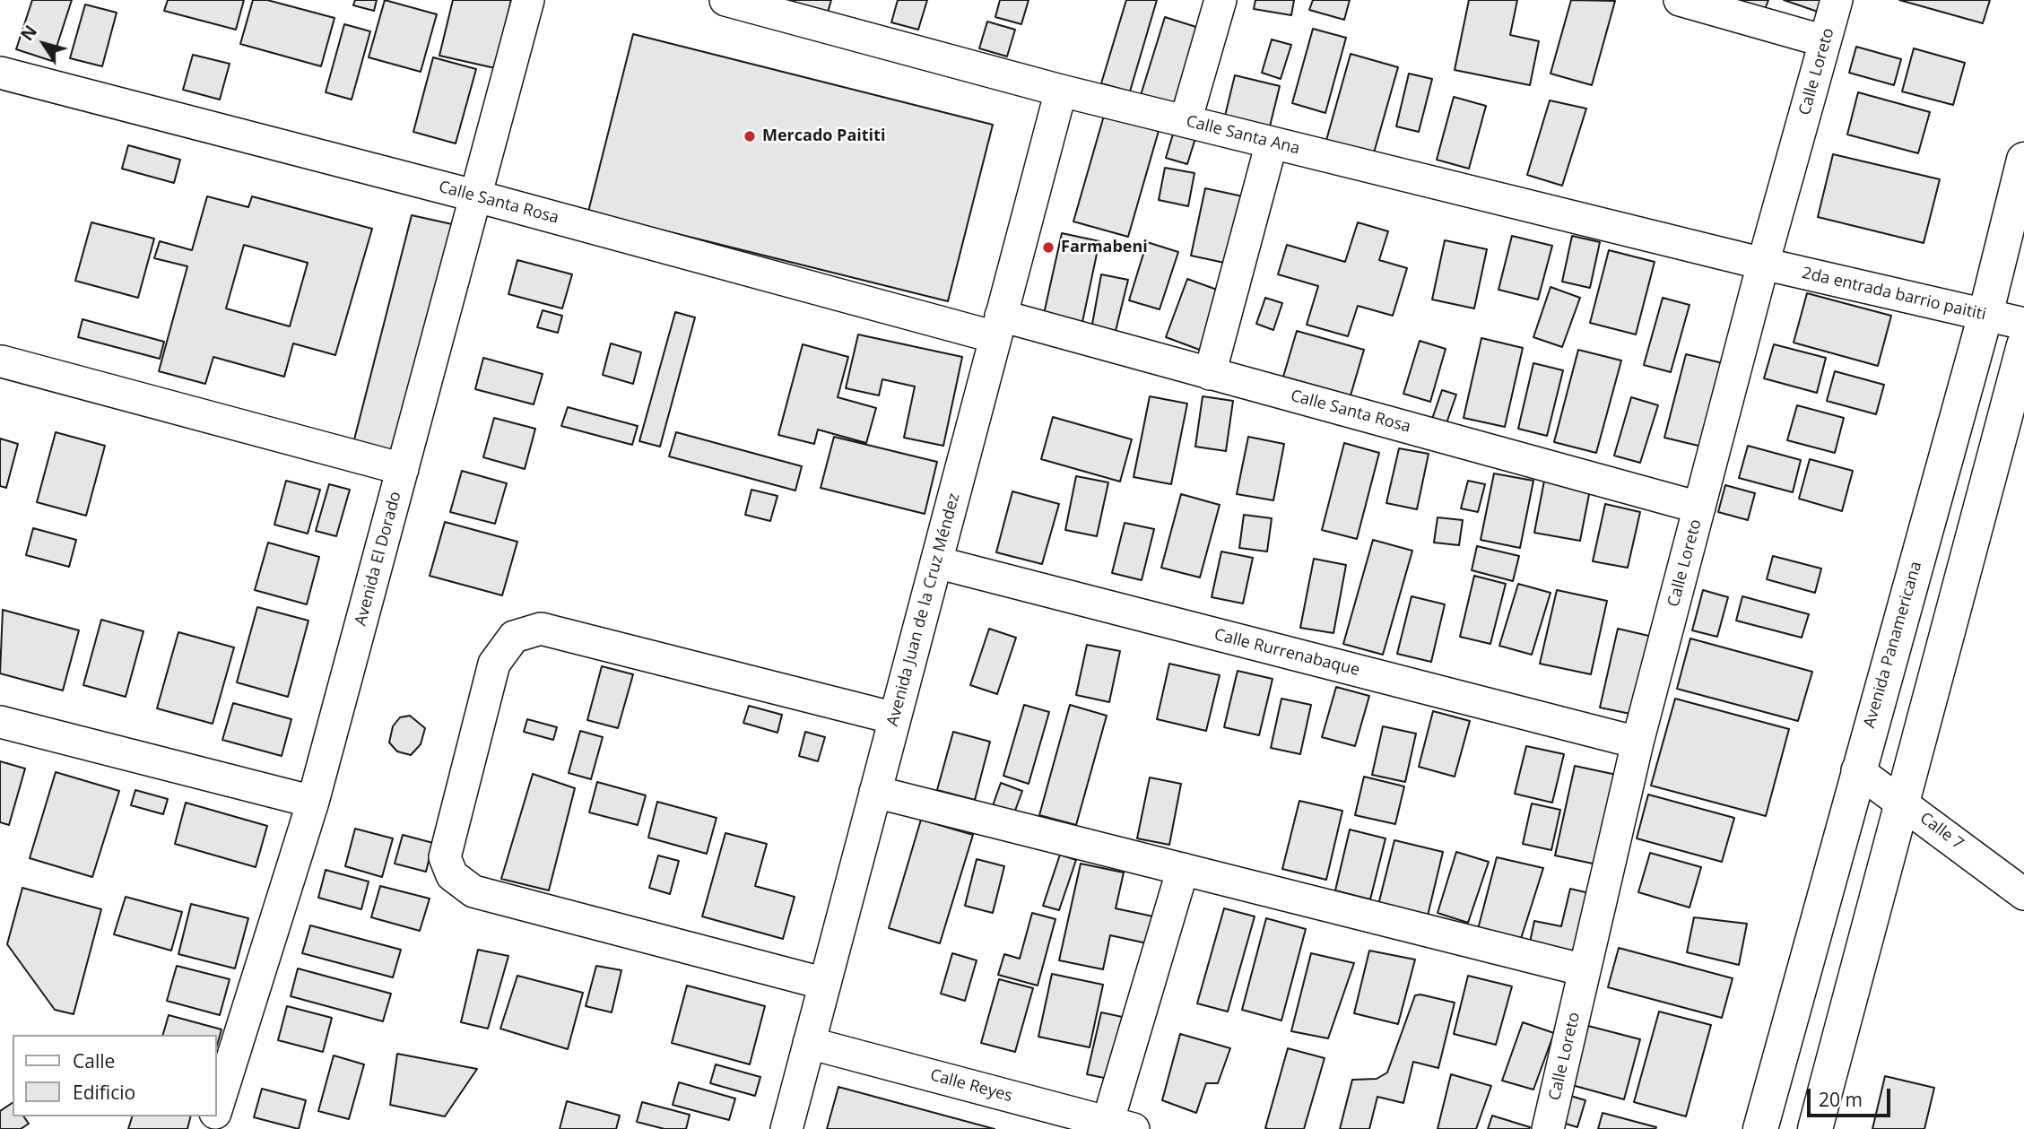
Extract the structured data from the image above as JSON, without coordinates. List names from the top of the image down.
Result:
{
  "streets": {
    "highway": ["Avenida Panamericana"],
    "street": [
      "Calle Loreto",
      "Calle Santa Ana",
      "Calle Santa Rosa",
      "2da entrada barrio paititi",
      "Avenida El Dorado",
      "Avenida Juan de la Cruz Méndez",
      "Calle Rurrenabaque",
      "Calle 7",
      "Calle Reyes"
    ]
  },
  "crossings": [
    ["Calle Loreto", "Calle Santa Ana"],
    ["Calle Loreto", "Calle Santa Rosa"],
    ["Calle Loreto", "2da entrada barrio paititi"],
    ["Calle Loreto", "Calle Rurrenabaque"],
    ["Calle Santa Ana", "2da entrada barrio paititi"],
    ["Calle Santa Ana", "Avenida Juan de la Cruz Méndez"],
    ["Calle Santa Rosa", "Avenida El Dorado"],
    ["Calle Santa Rosa", "Avenida Juan de la Cruz Méndez"],
    ["2da entrada barrio paititi", "Avenida Panamericana"],
    ["Avenida Juan de la Cruz Méndez", "Calle Rurrenabaque"],
    ["Avenida Juan de la Cruz Méndez", "Calle Reyes"],
    ["Avenida Panamericana", "Calle 7"]
  ],
  "places": ["Mercado Paititi", "Farmabeni"],
  "legend": ["Calle", "Edificio"],
  "scale_bar": "20 m",
  "north": "top left"
}
